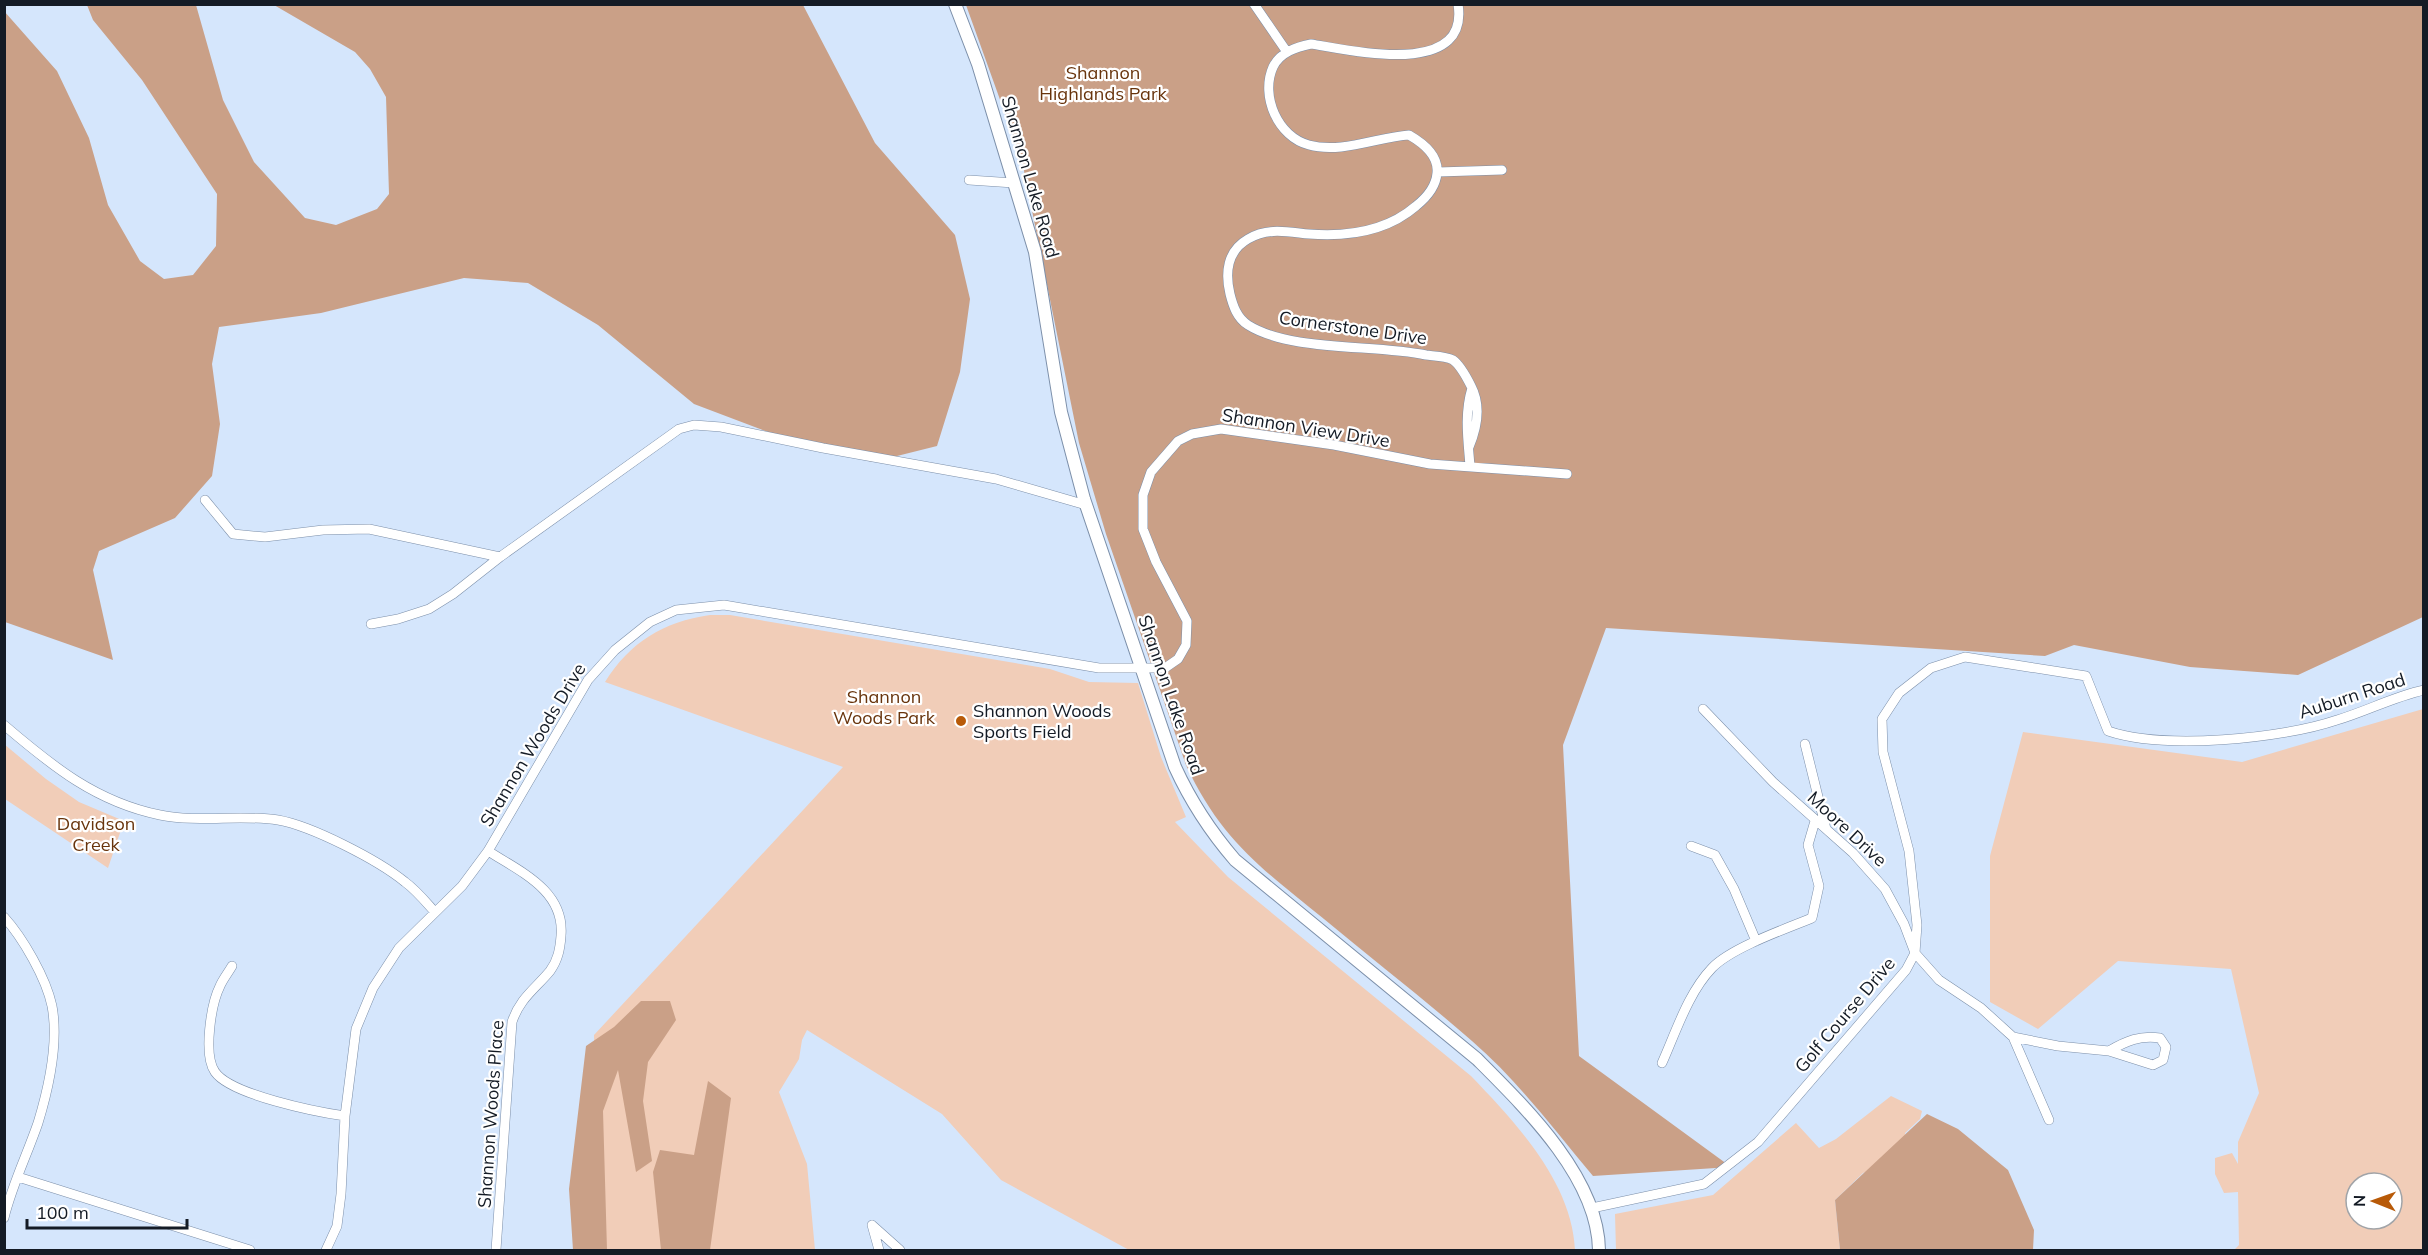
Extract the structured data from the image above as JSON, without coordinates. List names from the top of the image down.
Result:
{
  "streets": {
    "main road": ["Shannon Lake Road"],
    "street": [
      "Cornerstone Drive",
      "Shannon View Drive",
      "Auburn Road",
      "Shannon Woods Drive",
      "Moore Drive",
      "Golf Course Drive",
      "Shannon Woods Place"
    ]
  },
  "crossings": [
    ["Shannon Lake Road", "Shannon View Drive"],
    ["Shannon Lake Road", "Shannon Woods Drive"],
    ["Shannon Lake Road", "Golf Course Drive"],
    ["Cornerstone Drive", "Shannon View Drive"],
    ["Shannon View Drive", "Shannon Woods Drive"],
    ["Auburn Road", "Golf Course Drive"],
    ["Shannon Woods Drive", "Shannon Woods Place"],
    ["Moore Drive", "Golf Course Drive"]
  ],
  "parks": ["Shannon Highlands Park", "Shannon Woods Park", "Davidson Creek"],
  "places": ["Shannon Woods Sports Field"],
  "scale_bar": "100 m",
  "north": "left"
}
